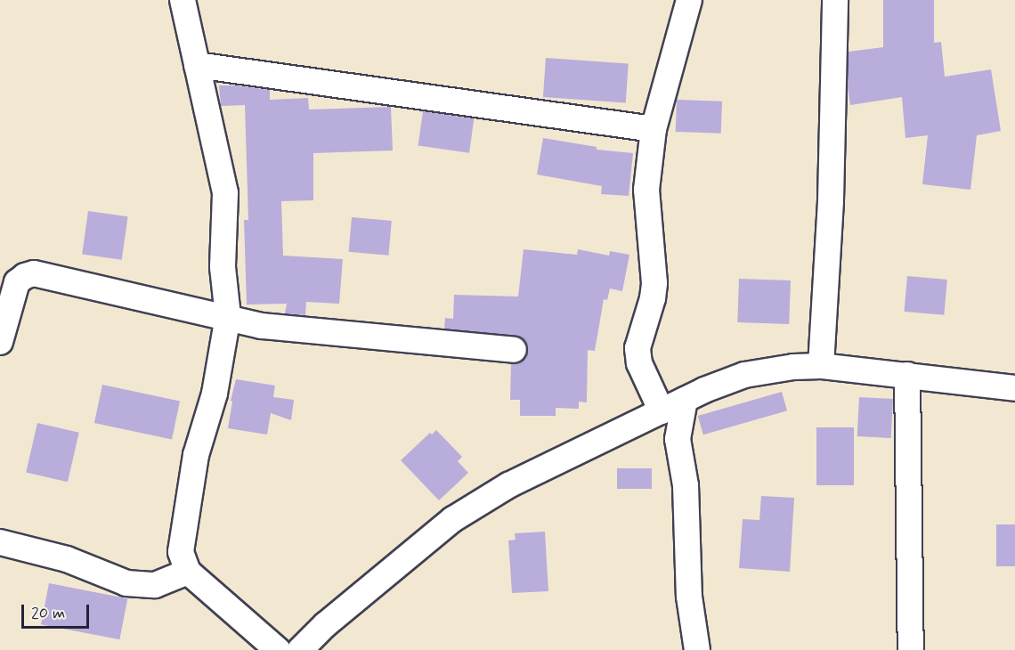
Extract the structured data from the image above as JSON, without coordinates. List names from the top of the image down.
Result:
{
  "scale_bar": "20 m"
}
